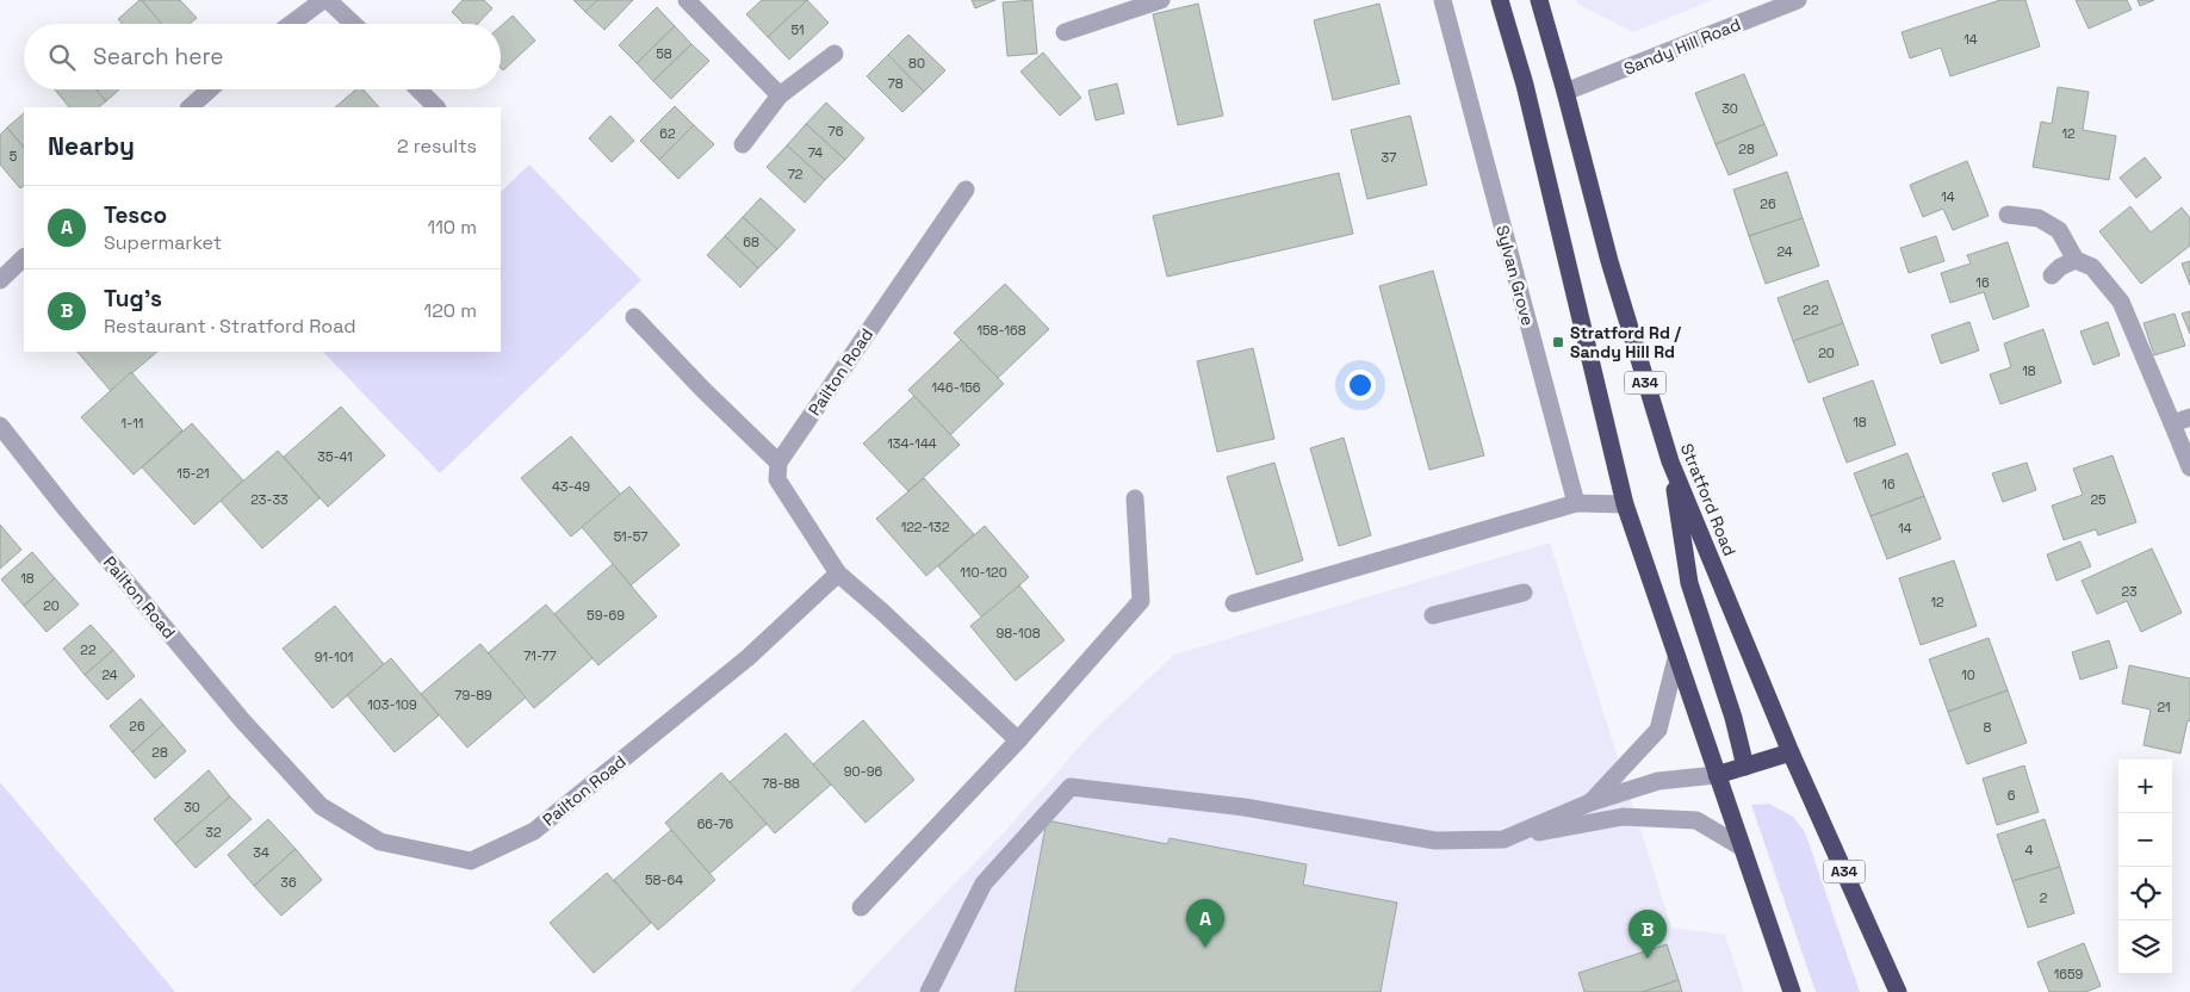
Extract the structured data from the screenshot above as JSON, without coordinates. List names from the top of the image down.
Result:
{
  "streets": {
    "highway": ["A34", "Stratford Road"],
    "street": ["Sandy Hill Road", "Sylvan Grove", "Pailton Road"]
  },
  "crossings": [
    ["Sandy Hill Road", "Stratford Road"]
  ],
  "places": {
    "transit": ["Stratford Rd / Sandy Hill Rd"]
  },
  "house_numbers": [
    "51",
    "14",
    "58",
    "80",
    "78",
    "30",
    "76",
    "62",
    "12",
    "28",
    "74",
    "5",
    "37",
    "72",
    "14",
    "26",
    "68",
    "24",
    "16",
    "22",
    "158-168",
    "20",
    "18",
    "146-156",
    "18",
    "1-11",
    "134-144",
    "35-41",
    "15-21",
    "16",
    "43-49",
    "23-33",
    "25",
    "122-132",
    "14",
    "51-57",
    "110-120",
    "18",
    "23",
    "12",
    "20",
    "59-69",
    "98-108",
    "22",
    "71-77",
    "91-101",
    "24",
    "10",
    "79-89",
    "103-109",
    "21",
    "26",
    "8",
    "28",
    "90-96",
    "78-88",
    "6",
    "30",
    "66-76",
    "32",
    "4",
    "34",
    "58-64",
    "36",
    "2",
    "1659"
  ],
  "page": {
    "search": "Search here",
    "heading": ["Nearby", "2 results"],
    "list": [
      {
        "mark": "A",
        "name": "Tesco",
        "note": "Supermarket",
        "value": "110 m"
      },
      {
        "mark": "B",
        "name": "Tug's",
        "note": "Restaurant · Stratford Road",
        "value": "120 m"
      }
    ],
    "map_buttons": ["+", "−"],
    "pins": ["A", "B"]
  }
}
